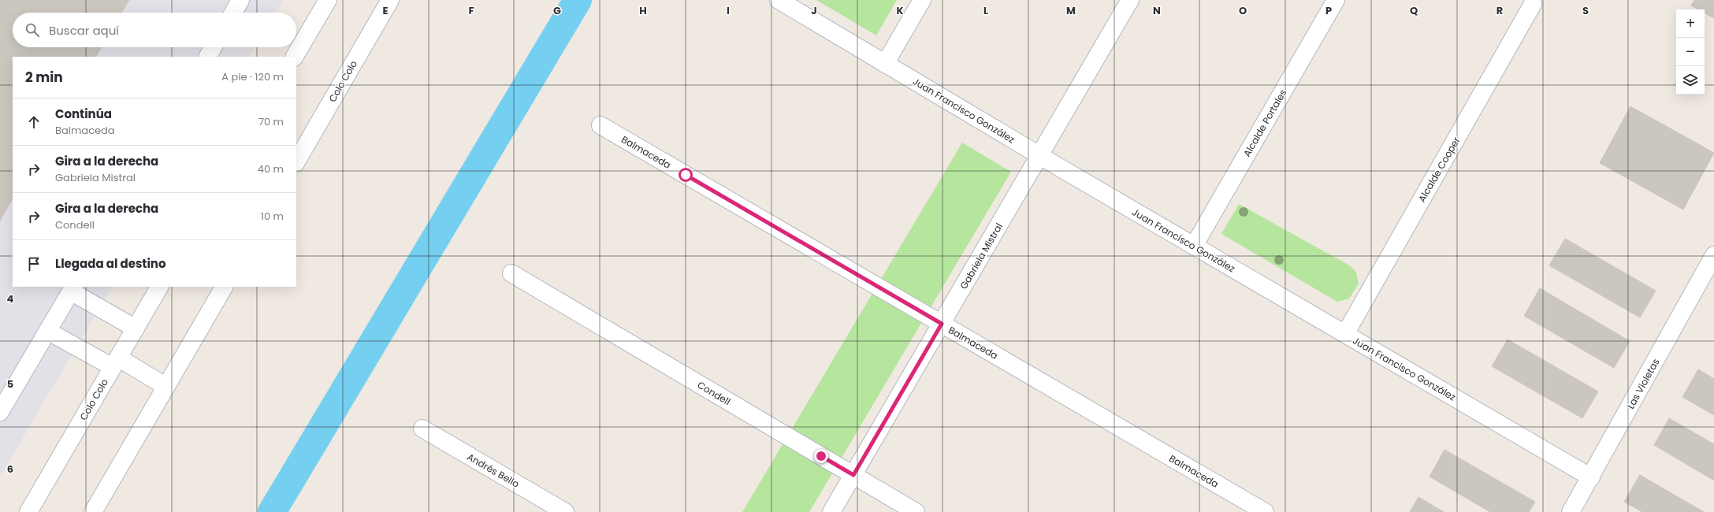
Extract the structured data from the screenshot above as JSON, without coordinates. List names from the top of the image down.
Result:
{
  "streets": {
    "street": [
      "Colo Colo",
      "Juan Francisco González",
      "Alcalde Portales",
      "Balmaceda",
      "Alcalde Cooper",
      "Gabriela Mistral",
      "Las Violetas",
      "Condell",
      "Andrés Bello"
    ]
  },
  "crossings": [
    ["Juan Francisco González", "Alcalde Portales"],
    ["Juan Francisco González", "Alcalde Cooper"],
    ["Juan Francisco González", "Gabriela Mistral"],
    ["Juan Francisco González", "Las Violetas"],
    ["Balmaceda", "Gabriela Mistral"],
    ["Gabriela Mistral", "Condell"]
  ],
  "page": {
    "map_buttons": ["+", "−"],
    "search": "Buscar aquí",
    "heading": ["2 min", "A pie · 120 m"],
    "list": [
      ["Continúa", "Balmaceda", "70 m"],
      ["Gira a la derecha", "Gabriela Mistral", "40 m"],
      ["Gira a la derecha", "Condell", "10 m"],
      "Llegada al destino"
    ]
  },
  "grid": {
    "columns": [
      "E",
      "F",
      "G",
      "H",
      "I",
      "J",
      "K",
      "L",
      "M",
      "N",
      "O",
      "P",
      "Q",
      "R",
      "S"
    ],
    "rows": ["4", "5", "6"]
  }
}
